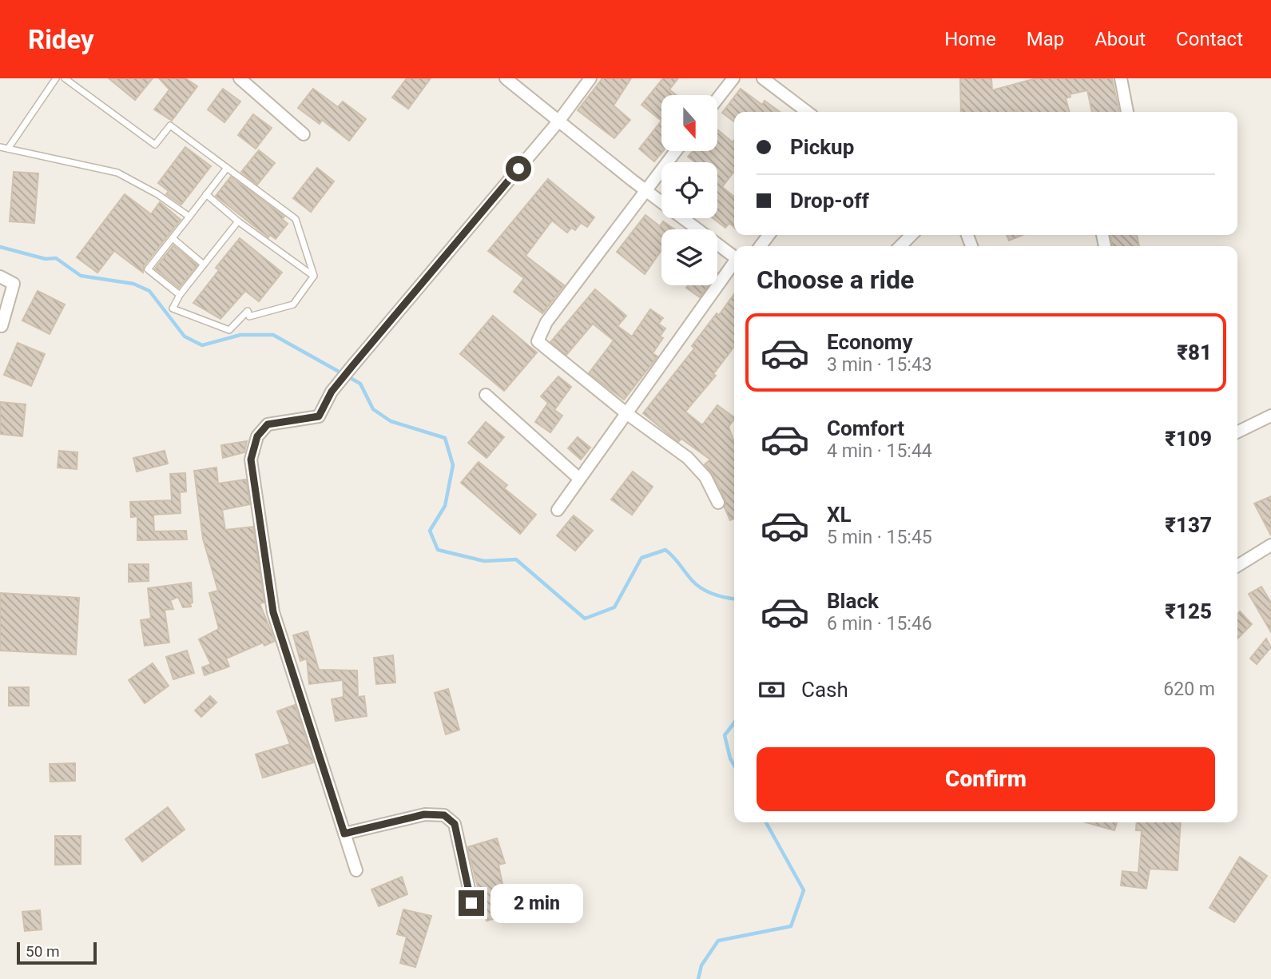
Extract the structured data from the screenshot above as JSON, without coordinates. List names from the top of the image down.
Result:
{
  "scale_bar": "50 m",
  "north": "bottom",
  "page": {
    "header": "Ridey",
    "nav": [
      "Home",
      "Map",
      "About",
      "Contact"
    ],
    "banner": ["Pickup", "Drop-off"],
    "heading": "Choose a ride",
    "list": [
      {
        "name": "Economy",
        "note": "3 min · 15:43",
        "value": "₹81"
      },
      {
        "name": "Comfort",
        "note": "4 min · 15:44",
        "value": "₹109"
      },
      {
        "name": "XL",
        "note": "5 min · 15:45",
        "value": "₹137"
      },
      {
        "name": "Black",
        "note": "6 min · 15:46",
        "value": "₹125"
      }
    ],
    "pay": ["Cash", "620 m"],
    "buttons": "Confirm",
    "bubble": "2 min",
    "scale": "50 m"
  }
}
